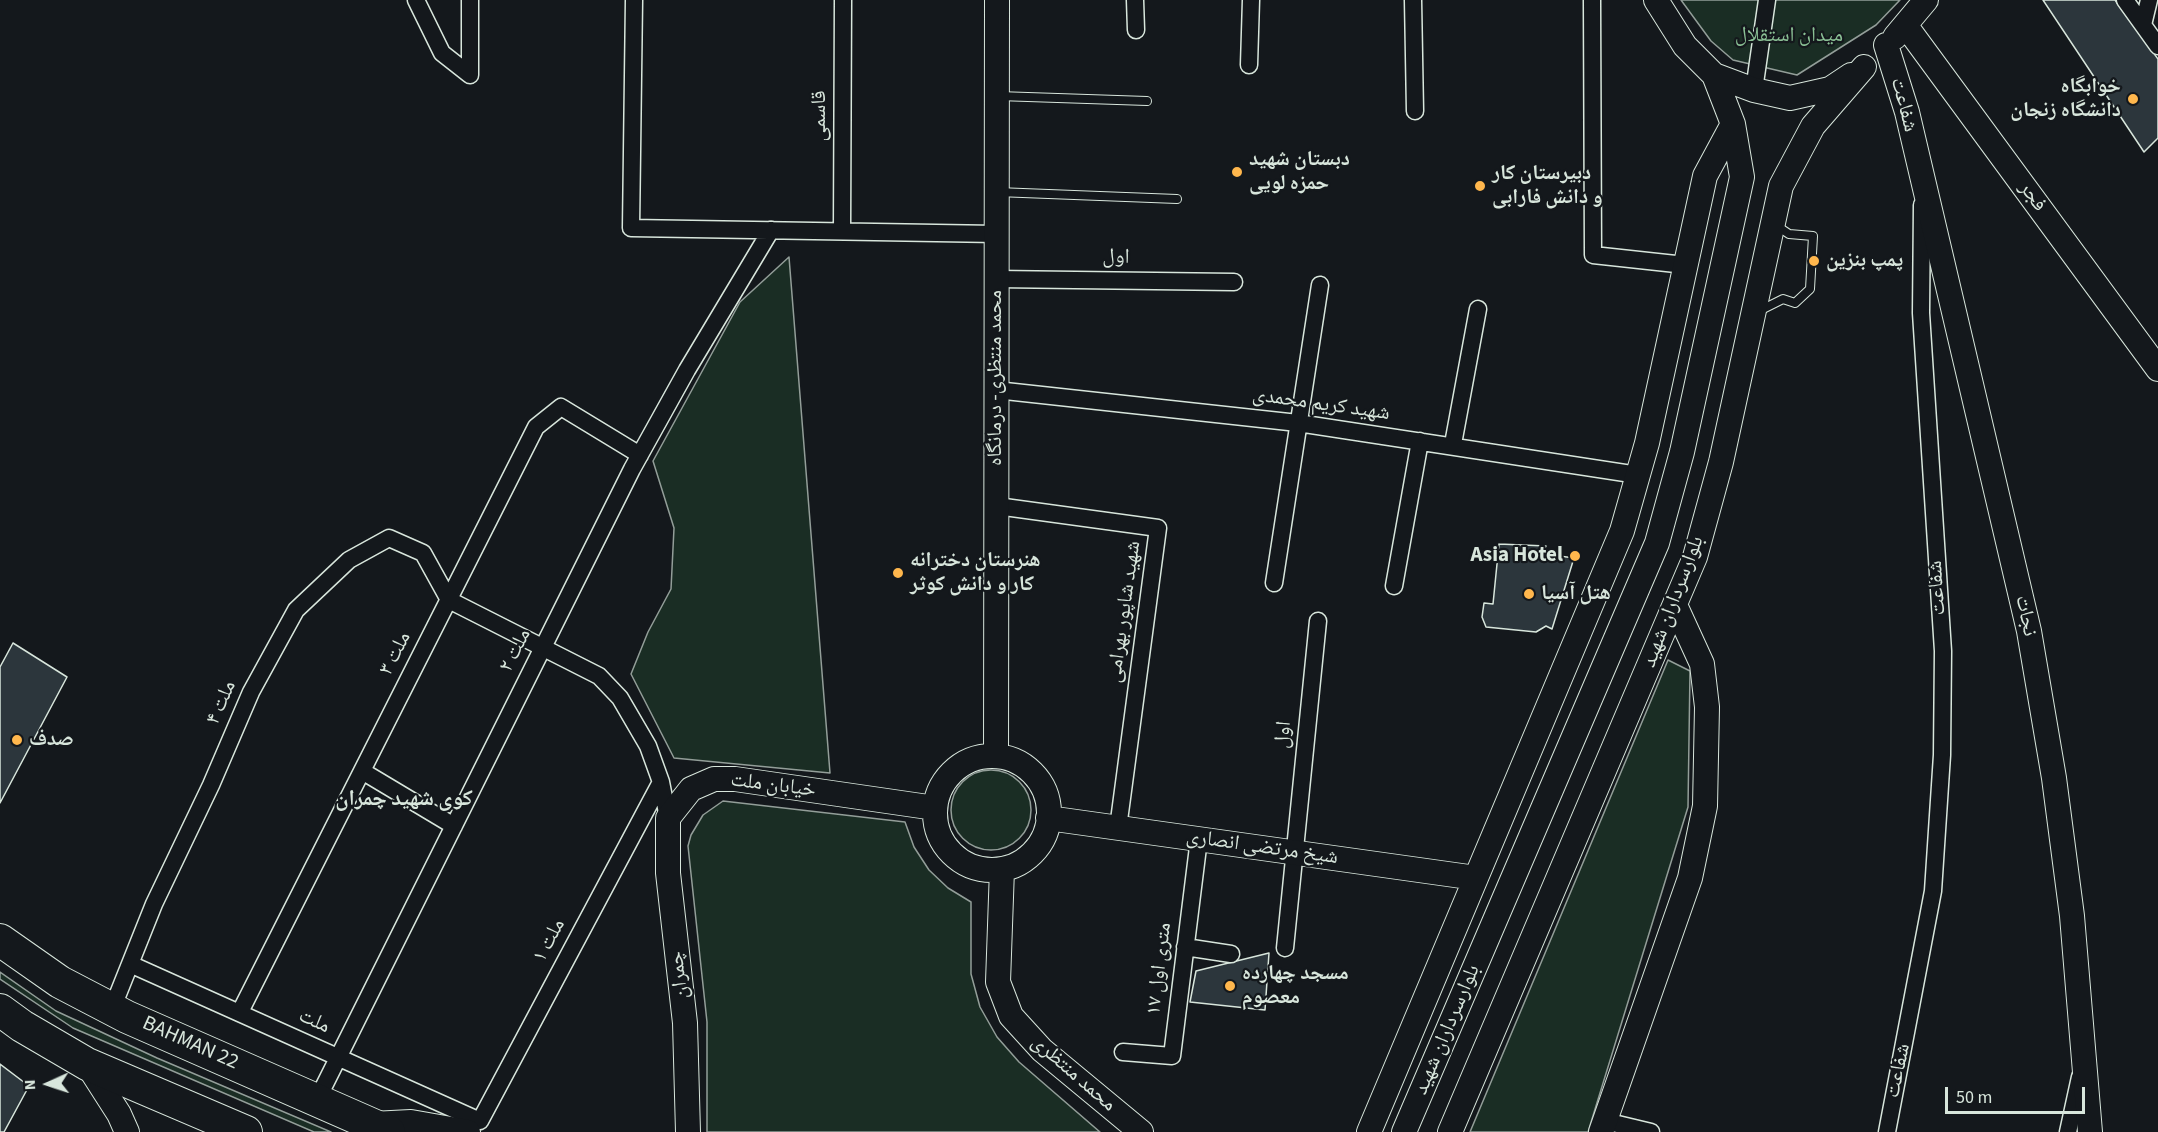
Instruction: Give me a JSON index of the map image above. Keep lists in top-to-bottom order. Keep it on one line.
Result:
{"streets":{"highway":["BAHMAN 22"],"street":["شفاعت","قاسمی","فجر","اول","محمد منتظری- درمانگاه","شهید کریم محمدی","بلوارسرداران شهید","شهید شاپور بهرامی","نجات","ملت ۲","ملت ۳","ملت ۴","خیابان ملت","شیخ مرتضی انصاری","ملت ۱","۱۷ متری اول","چمران","ملت","محمد منتظری"]},"crossings":[["شفاعت","نجات"],["اول","محمد منتظری- درمانگاه"],["اول","شیخ مرتضی انصاری"],["محمد منتظری- درمانگاه","شهید کریم محمدی"],["محمد منتظری- درمانگاه","شهید شاپور بهرامی"],["محمد منتظری- درمانگاه","خیابان ملت"],["محمد منتظری- درمانگاه","شیخ مرتضی انصاری"],["محمد منتظری- درمانگاه","محمد منتظری"],["شهید شاپور بهرامی","شیخ مرتضی انصاری"],["ملت ۲","ملت ۳"],["ملت ۲","ملت"],["ملت ۲","BAHMAN 22"],["ملت ۳","ملت ۴"],["ملت ۳","ملت"],["ملت ۴","ملت"],["ملت ۴","BAHMAN 22"],["خیابان ملت","شیخ مرتضی انصاری"],["خیابان ملت","چمران"],["خیابان ملت","محمد منتظری"],["شیخ مرتضی انصاری","۱۷ متری اول"],["شیخ مرتضی انصاری","محمد منتظری"],["ملت ۱","ملت"]],"districts":["کوی شهید چمران"],"parks":["میدان استقلال"],"places":["خوابگاه دانشگاه زنجان","دبستان شهید حمزه لویی","دبیرستان کار و دانش فارابی","پمپ بنزین","Asia Hotel","هنرستان دخترانه کار و دانش کوثر","هتل آسیا","صدف","مسجد چهارده معصوم"],"scale_bar":"50 m","north":"left"}
